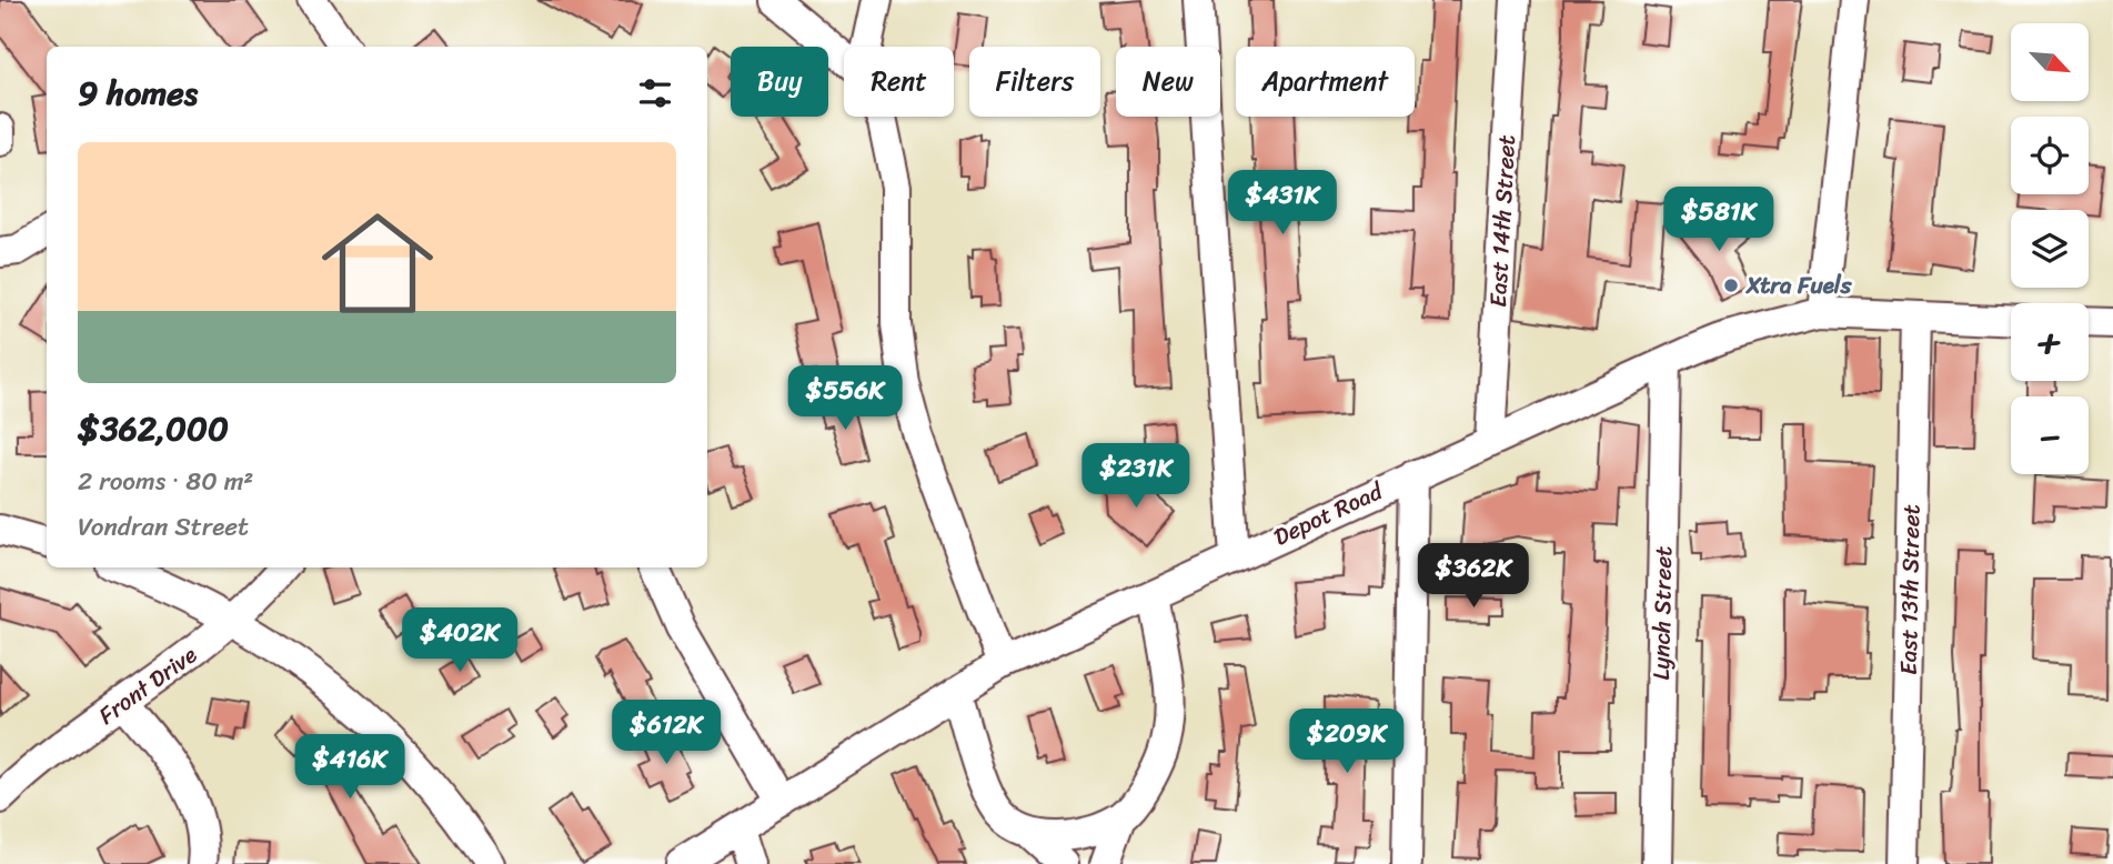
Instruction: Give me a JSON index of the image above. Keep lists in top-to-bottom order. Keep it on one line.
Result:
{"streets":{"street":["East 14th Street","Depot Road","East 13th Street","Lynch Street","Front Drive"]},"crossings":[["East 14th Street","Depot Road"],["Depot Road","East 13th Street"],["Depot Road","Lynch Street"]],"places":["Xtra Fuels"],"north":"bottom right","page":{"map_buttons":["+","−"],"chip":["Buy","Rent","Filters","New","Apartment"],"heading":"9 homes","list":[{"name":"$362,000","note":"2 rooms · 80 m² · Vondran Street"}],"price":["$431K","$581K","$556K","$231K","$362K","$402K","$612K","$209K","$416K"]}}
